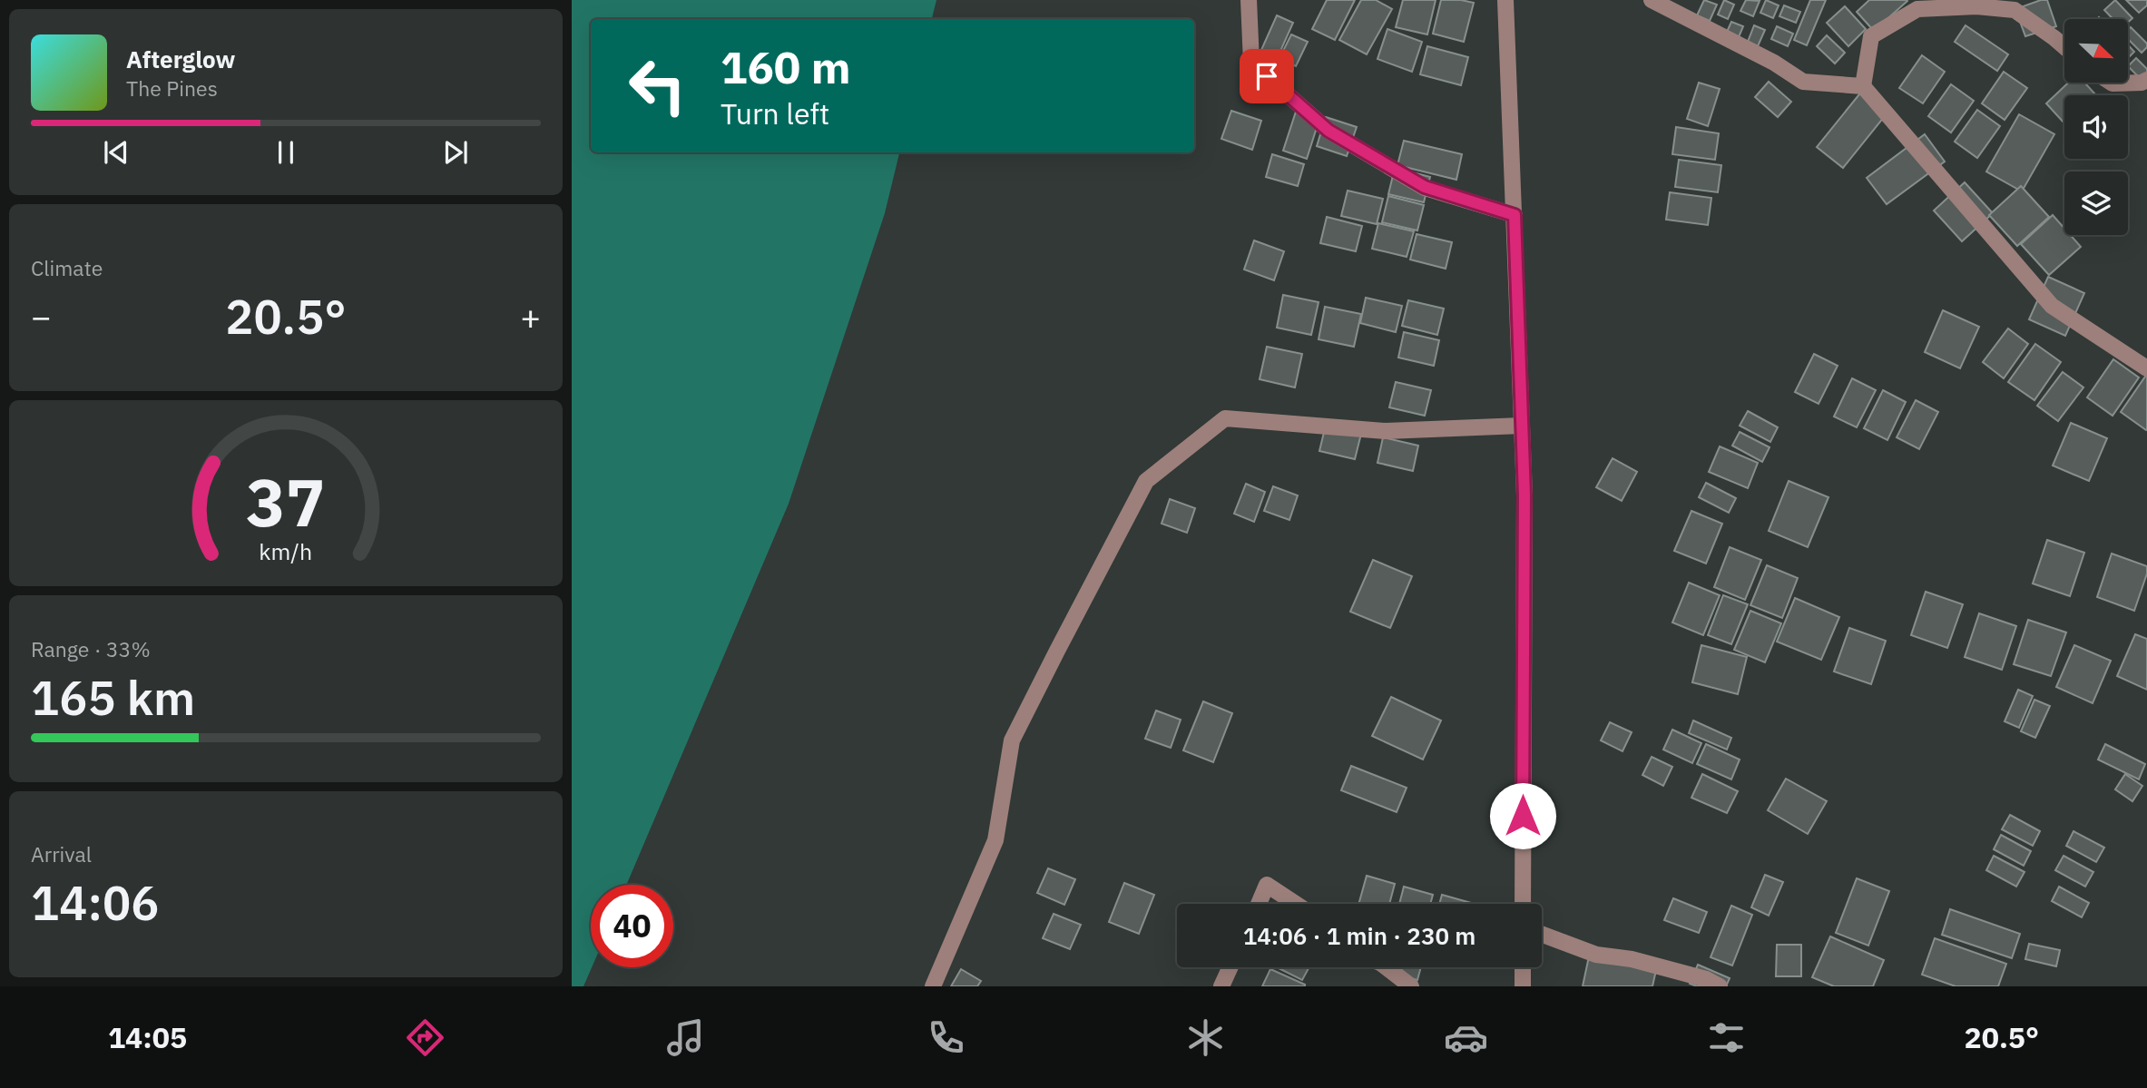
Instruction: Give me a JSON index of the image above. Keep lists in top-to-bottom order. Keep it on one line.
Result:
{"north":"bottom right","page":{"turn":["160 m","Turn left"],"song":["Afterglow","The Pines"],"tile":["Climate",["Range · 33%","165 km"],["Arrival","14:06"]],"heat":["−","20.5°","+"],"limit":"40","trip":"14:06 · 1 min · 230 m","tabs":["14:05","20.5°"],"gauge":["37","km/h"]}}
